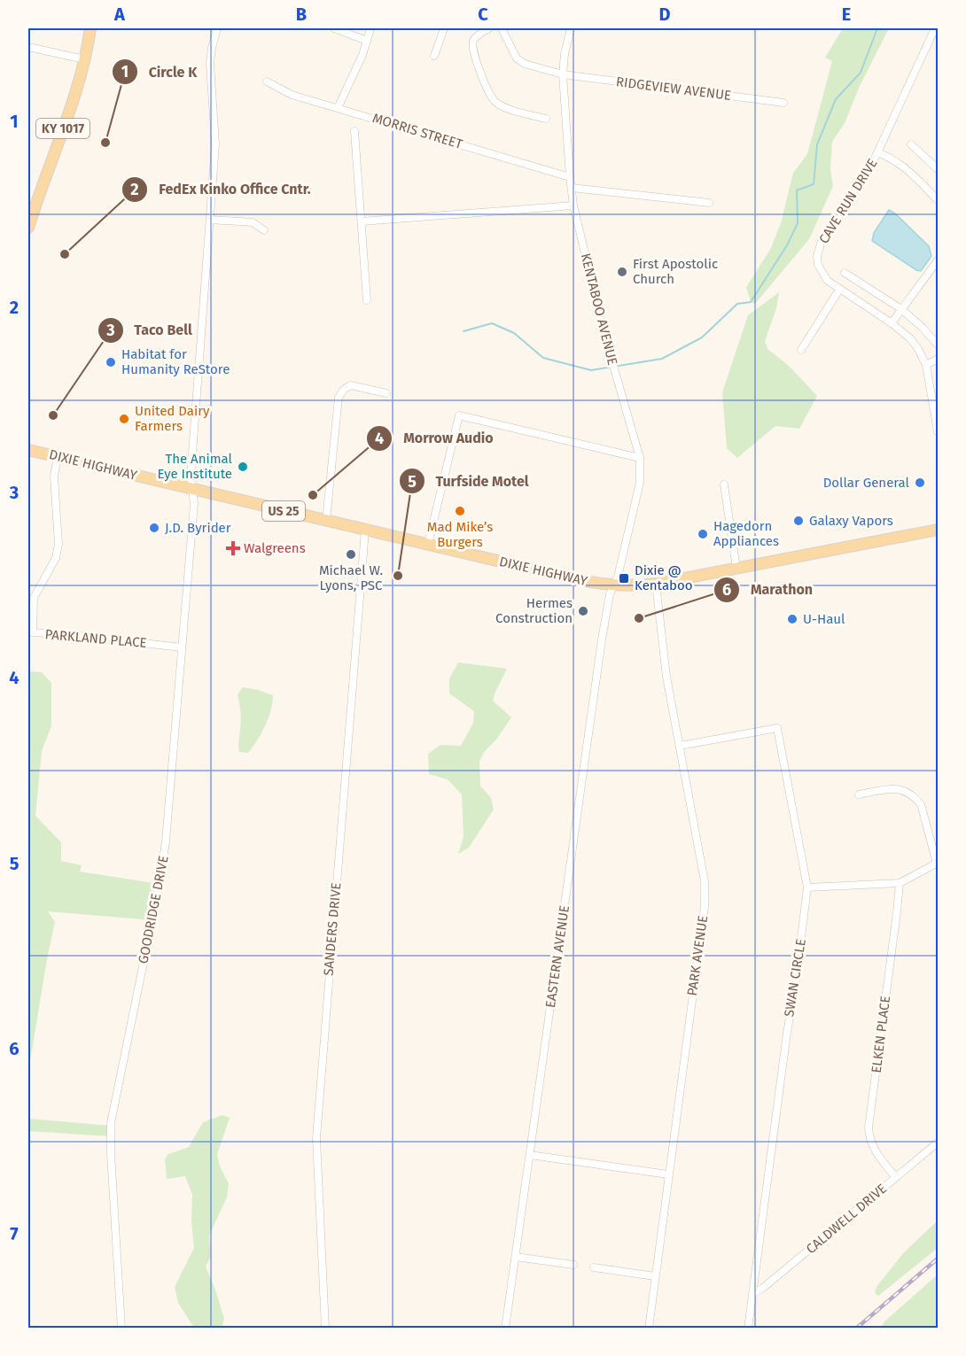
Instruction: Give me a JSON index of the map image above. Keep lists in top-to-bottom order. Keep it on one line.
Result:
{"streets":{"main road":["KY 1017","DIXIE HIGHWAY","US 25"],"street":["RIDGEVIEW AVENUE","MORRIS STREET","CAVE RUN DRIVE","KENTABOO AVENUE","PARKLAND PLACE","GOODRIDGE DRIVE","SANDERS DRIVE","PARK AVENUE","EASTERN AVENUE","SWAN CIRCLE","ELKEN PLACE","CALDWELL DRIVE"]},"crossings":[["RIDGEVIEW AVENUE","KENTABOO AVENUE"],["MORRIS STREET","KENTABOO AVENUE"],["KENTABOO AVENUE","DIXIE HIGHWAY"],["KENTABOO AVENUE","EASTERN AVENUE"],["DIXIE HIGHWAY","PARKLAND PLACE"],["DIXIE HIGHWAY","GOODRIDGE DRIVE"],["DIXIE HIGHWAY","SANDERS DRIVE"],["DIXIE HIGHWAY","PARK AVENUE"],["DIXIE HIGHWAY","EASTERN AVENUE"],["PARKLAND PLACE","GOODRIDGE DRIVE"],["PARK AVENUE","SWAN CIRCLE"],["SWAN CIRCLE","CALDWELL DRIVE"],["ELKEN PLACE","CALDWELL DRIVE"]],"places":{"other":["Circle K","FedEx Kinko Office Cntr.","First Apostolic Church","Habitat for Humanity ReStore","Taco Bell","United Dairy Farmers","The Animal Eye Institute","Dollar General","Morrow Audio","Mad Mike’s Burgers","Galaxy Vapors","J.D. Byrider","Hagedorn Appliances","Michael W. Lyons, PSC","Turfside Motel","Hermes Construction","Marathon","U-Haul"],"health":["Walgreens"],"transit":["Dixie @ Kentaboo"]},"grid":{"columns":["A","B","C","D","E"],"rows":["1","2","3","4","5","6","7"]}}
